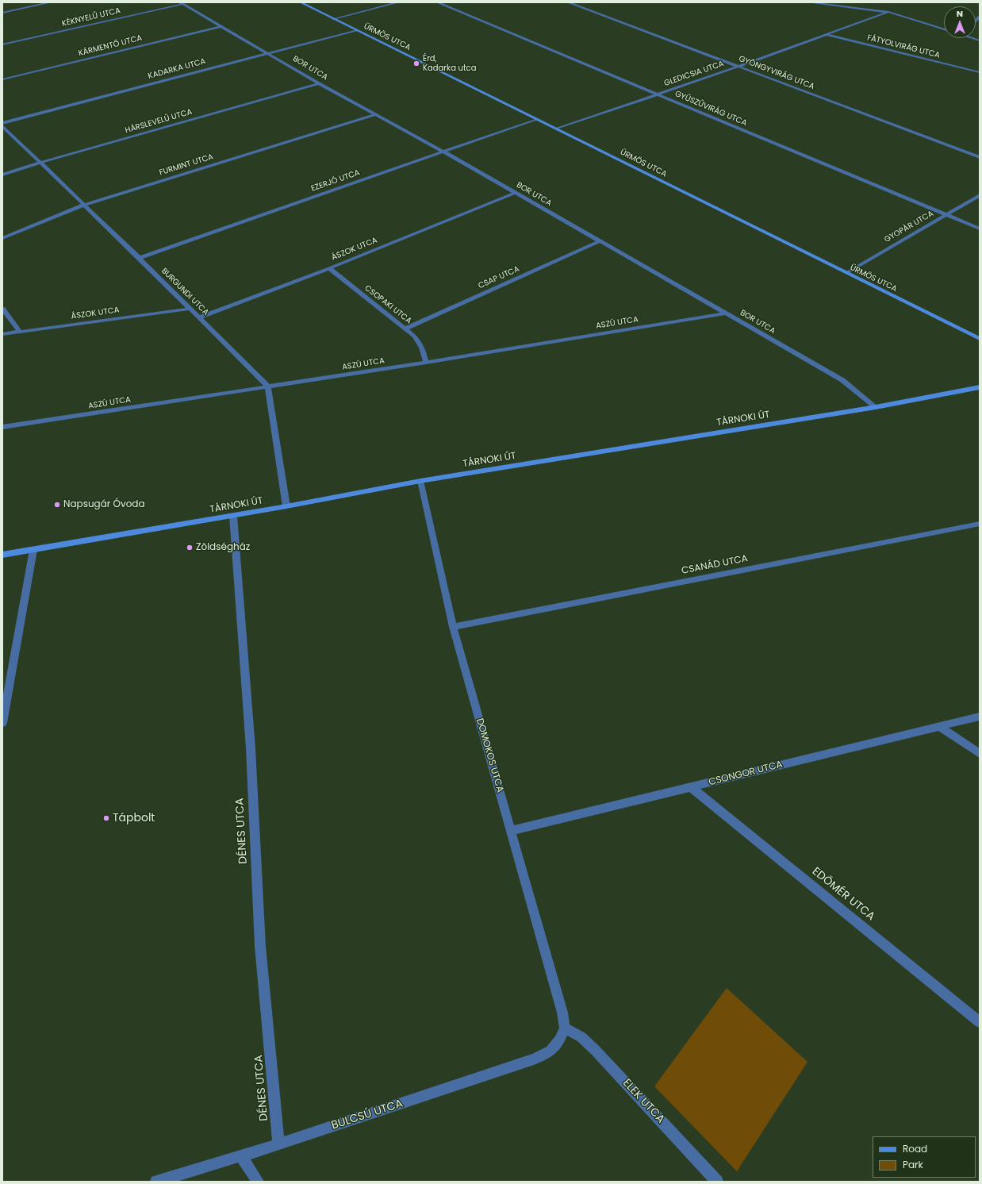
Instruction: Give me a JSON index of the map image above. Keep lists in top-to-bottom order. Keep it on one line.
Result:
{"streets":{"street":["KÉKNYELŰ UTCA","ÜRMÖS UTCA","KÁRMENTŐ UTCA","FÁTYOLVIRÁG UTCA","BOR UTCA","KADARKA UTCA","GYÖNGYVIRÁG UTCA","GLEDICSIA UTCA","GYŰSZŰVIRÁG UTCA","HÁRSLEVELŰ UTCA","FURMINT UTCA","EZERJÓ UTCA","GYOPÁR UTCA","ÁSZOK UTCA","CSAP UTCA","BURGUNDI UTCA","CSOPAKI UTCA","ASZÚ UTCA","TÁRNOKI ÚT","CSANÁD UTCA","DOMOKOS UTCA","CSONGOR UTCA","DÉNES UTCA","EDÖMÉR UTCA","ELEK UTCA","BULCSÚ UTCA"]},"crossings":[["KÉKNYELŰ UTCA","BOR UTCA"],["ÜRMÖS UTCA","KADARKA UTCA"],["ÜRMÖS UTCA","GLEDICSIA UTCA"],["ÜRMÖS UTCA","EZERJÓ UTCA"],["ÜRMÖS UTCA","GYOPÁR UTCA"],["KÁRMENTŐ UTCA","BOR UTCA"],["FÁTYOLVIRÁG UTCA","GLEDICSIA UTCA"],["BOR UTCA","KADARKA UTCA"],["BOR UTCA","HÁRSLEVELŰ UTCA"],["BOR UTCA","FURMINT UTCA"],["BOR UTCA","EZERJÓ UTCA"],["BOR UTCA","ÁSZOK UTCA"],["BOR UTCA","CSAP UTCA"],["BOR UTCA","ASZÚ UTCA"],["BOR UTCA","TÁRNOKI ÚT"],["GYÖNGYVIRÁG UTCA","GLEDICSIA UTCA"],["GLEDICSIA UTCA","GYŰSZŰVIRÁG UTCA"],["GYŰSZŰVIRÁG UTCA","GYOPÁR UTCA"],["HÁRSLEVELŰ UTCA","BURGUNDI UTCA"],["FURMINT UTCA","BURGUNDI UTCA"],["EZERJÓ UTCA","BURGUNDI UTCA"],["ÁSZOK UTCA","BURGUNDI UTCA"],["ÁSZOK UTCA","CSOPAKI UTCA"],["CSAP UTCA","CSOPAKI UTCA"],["BURGUNDI UTCA","ASZÚ UTCA"],["CSOPAKI UTCA","ASZÚ UTCA"],["TÁRNOKI ÚT","DOMOKOS UTCA"],["TÁRNOKI ÚT","DÉNES UTCA"],["CSANÁD UTCA","DOMOKOS UTCA"],["DOMOKOS UTCA","CSONGOR UTCA"],["DOMOKOS UTCA","ELEK UTCA"],["DOMOKOS UTCA","BULCSÚ UTCA"],["CSONGOR UTCA","EDÖMÉR UTCA"],["DÉNES UTCA","BULCSÚ UTCA"],["ELEK UTCA","BULCSÚ UTCA"]],"places":["Érd, Kadarka utca","Napsugár Óvoda","Zöldségház","Tápbolt"],"legend":["Road","Park"],"north":"top"}
